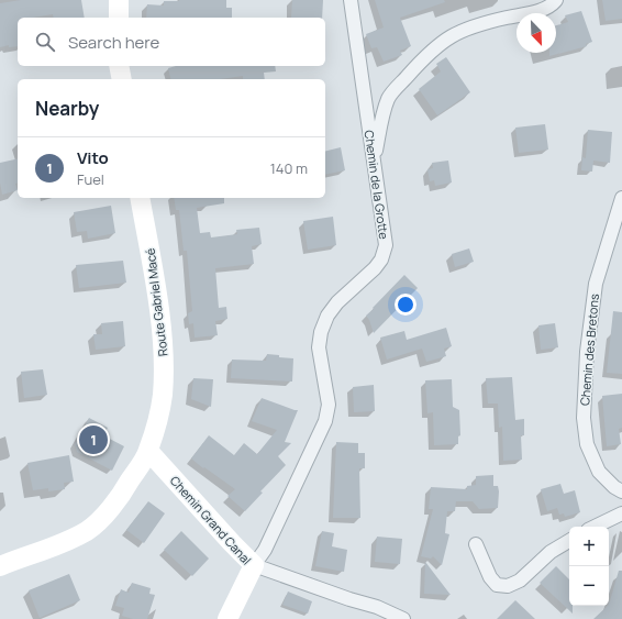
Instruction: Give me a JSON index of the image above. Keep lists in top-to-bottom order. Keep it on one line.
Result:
{"streets":{"main road":["Route Gabriel Macé","Chemin Grand Canal"],"street":["Chemin de la Grotte","Chemin des Bretons"]},"crossings":[["Chemin de la Grotte","Chemin Grand Canal"],["Route Gabriel Macé","Chemin Grand Canal"]],"north":"bottom right","page":{"search":"Search here","heading":"Nearby","list":[{"mark":"1","name":"Vito","note":"Fuel","value":"140 m"}],"pins":"1","map_buttons":["+","−"]}}
